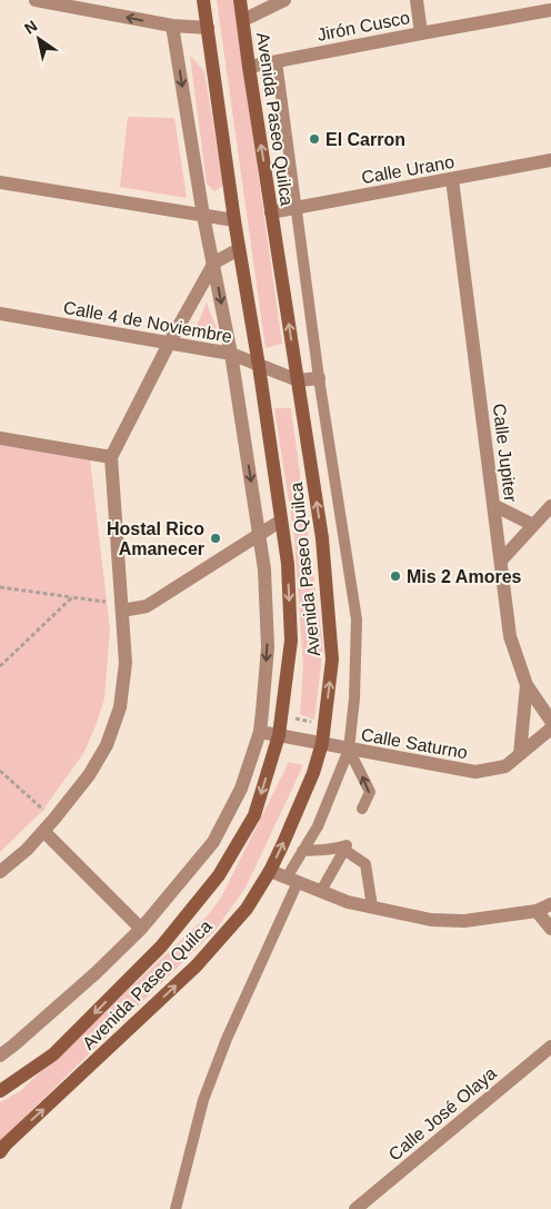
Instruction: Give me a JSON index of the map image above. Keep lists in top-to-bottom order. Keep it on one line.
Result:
{"streets":{"main road":["Avenida Paseo Quilca"],"street":["Jirón Cusco","Calle Urano","Calle 4 de Noviembre","Calle Jupiter","Calle Saturno","Calle José Olaya"]},"crossings":[["Jirón Cusco","Avenida Paseo Quilca"],["Avenida Paseo Quilca","Calle Urano"],["Avenida Paseo Quilca","Calle 4 de Noviembre"],["Avenida Paseo Quilca","Calle Saturno"],["Calle Urano","Calle Jupiter"]],"places":["El Carron","Hostal Rico Amanecer","Mis 2 Amores"],"north":"top left"}
